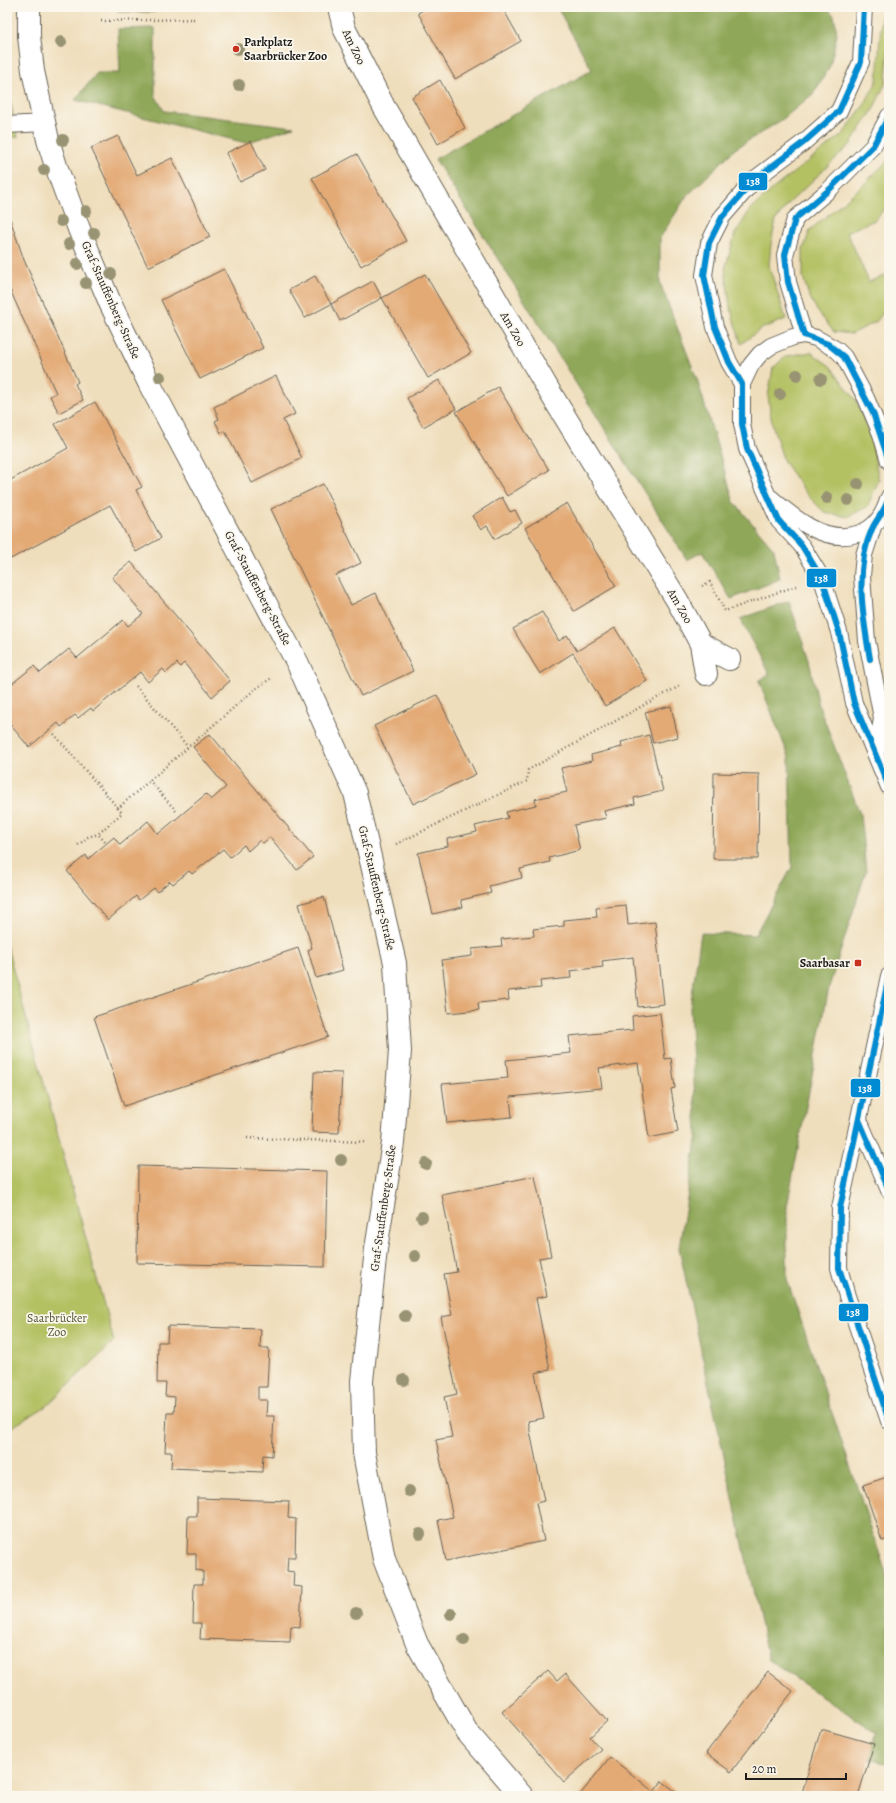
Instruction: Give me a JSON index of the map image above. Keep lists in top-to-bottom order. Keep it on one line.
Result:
{"streets":{"street":["Am Zoo","Graf-Stauffenberg-Straße"]},"parks":["Saarbrücker Zoo"],"places":{"other":["Parkplatz Saarbrücker Zoo"],"transit":["Saarbasar"]},"lines":["transit line 138"],"scale_bar":"20 m"}
